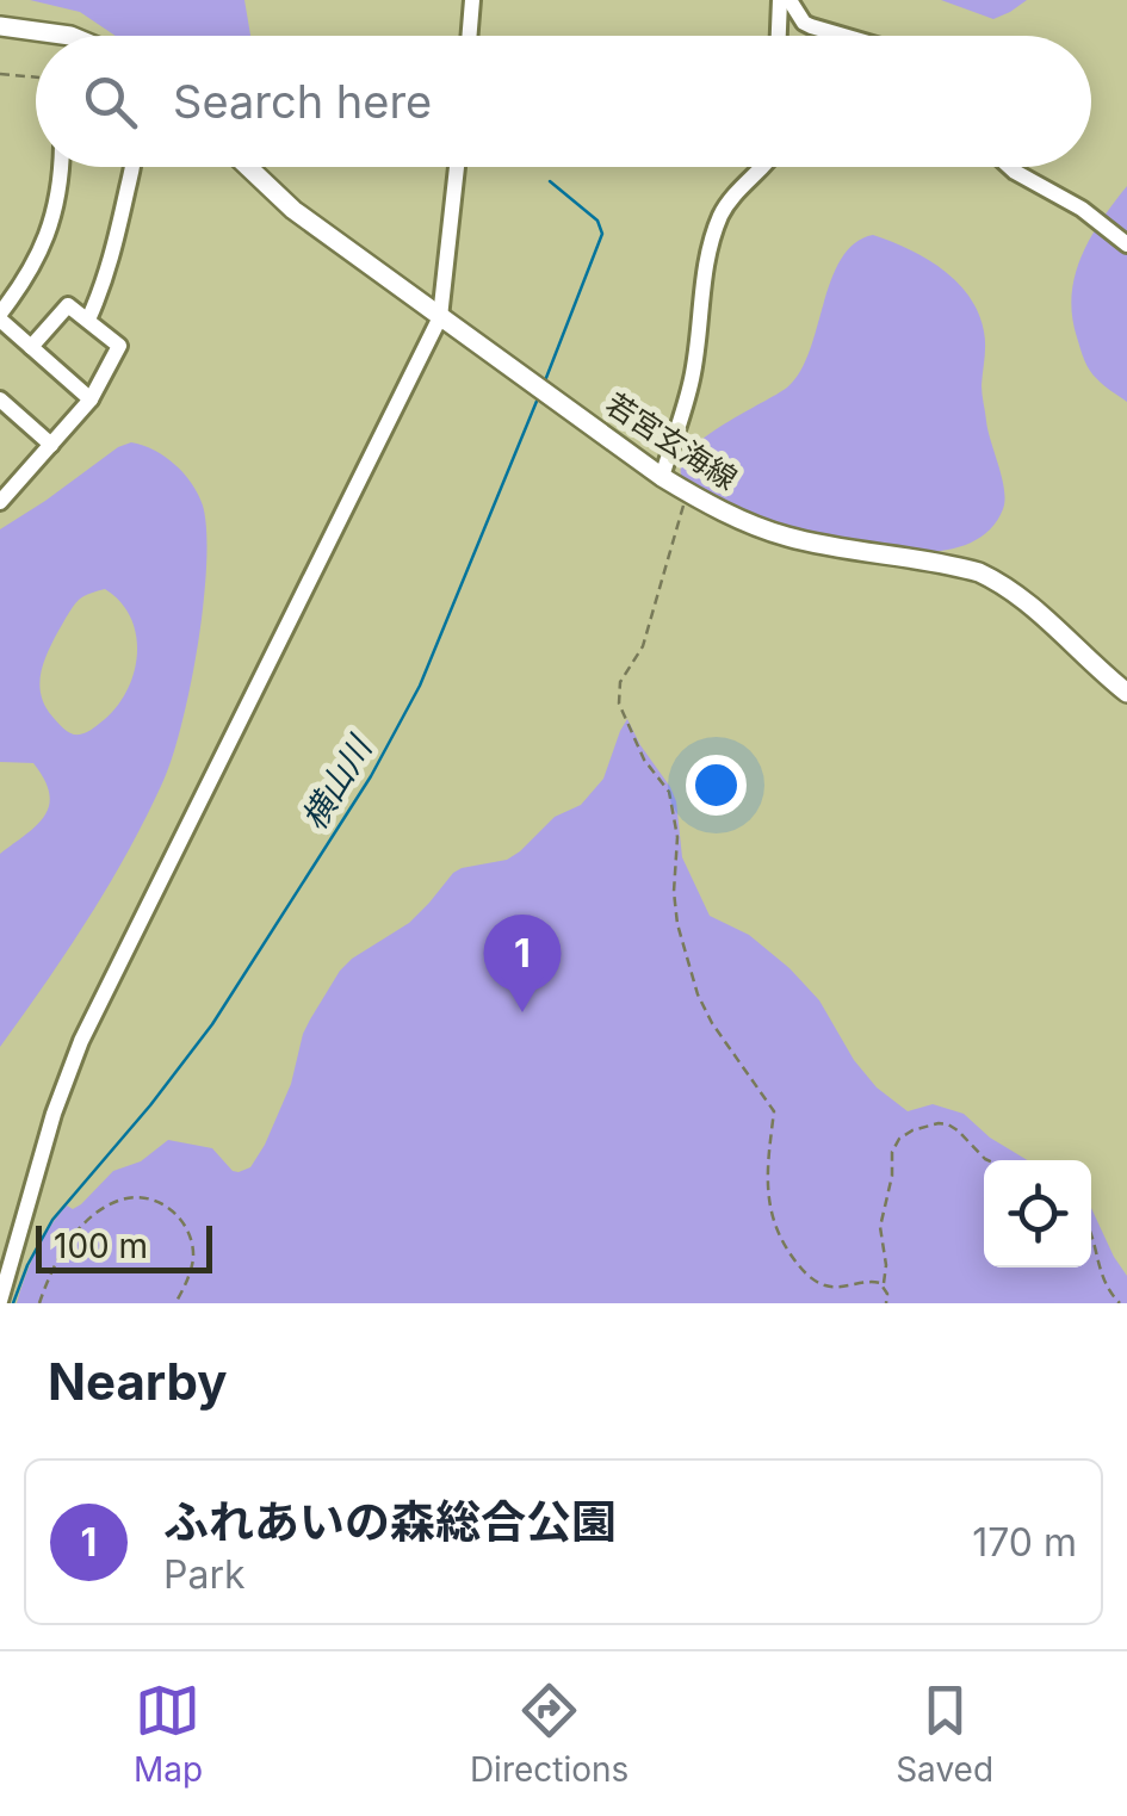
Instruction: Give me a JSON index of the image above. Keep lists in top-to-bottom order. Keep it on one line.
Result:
{"streets":{"main road":["若宮玄海線"]},"water":["横山川"],"scale_bar":"100 m","page":{"search":"Search here","pins":"1","scale":"100 m","heading":"Nearby","list":[{"mark":"1","name":"ふれあいの森総合公園","note":"Park","value":"170 m"}],"nav":["Map","Directions","Saved"]}}
